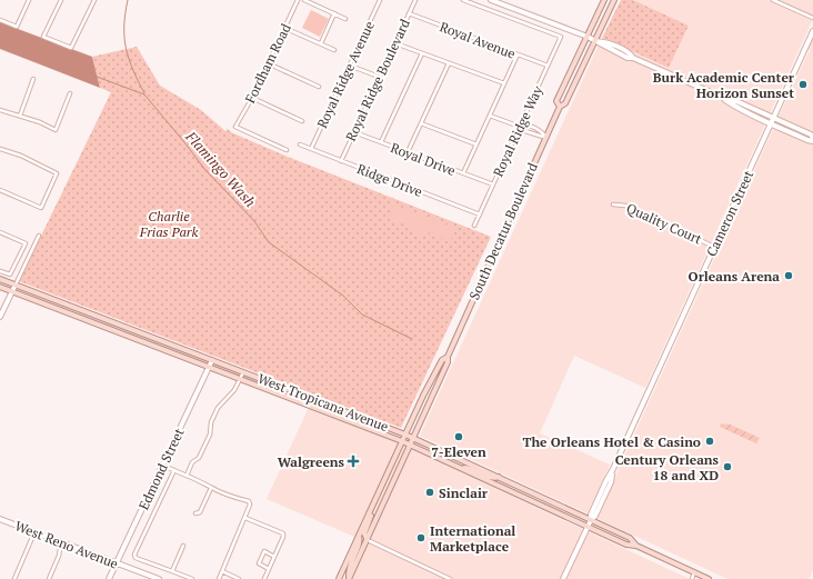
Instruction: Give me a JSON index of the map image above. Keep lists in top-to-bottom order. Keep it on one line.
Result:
{"streets":{"main road":["South Decatur Boulevard","West Tropicana Avenue"],"street":["Royal Avenue","Fordham Road","Royal Ridge Avenue","Royal Ridge Boulevard","Royal Ridge Way","Royal Drive","Ridge Drive","Cameron Street","Quality Court","Edmond Street","West Reno Avenue"]},"crossings":[["Royal Avenue","Royal Ridge Boulevard"],["Royal Avenue","Royal Ridge Way"],["Royal Ridge Avenue","Ridge Drive"],["Royal Ridge Boulevard","Royal Drive"],["Royal Ridge Boulevard","Ridge Drive"],["Royal Ridge Way","Royal Drive"],["Royal Ridge Way","Ridge Drive"],["Cameron Street","Quality Court"],["Cameron Street","West Tropicana Avenue"],["South Decatur Boulevard","West Tropicana Avenue"],["West Tropicana Avenue","Edmond Street"],["Edmond Street","West Reno Avenue"]],"water":["Flamingo Wash"],"parks":["Charlie Frias Park"],"places":{"other":["Burk Academic Center Horizon Sunset","Orleans Arena","7-Eleven","The Orleans Hotel & Casino","Century Orleans 18 and XD","Sinclair","International Marketplace"],"health":["Walgreens"]}}
